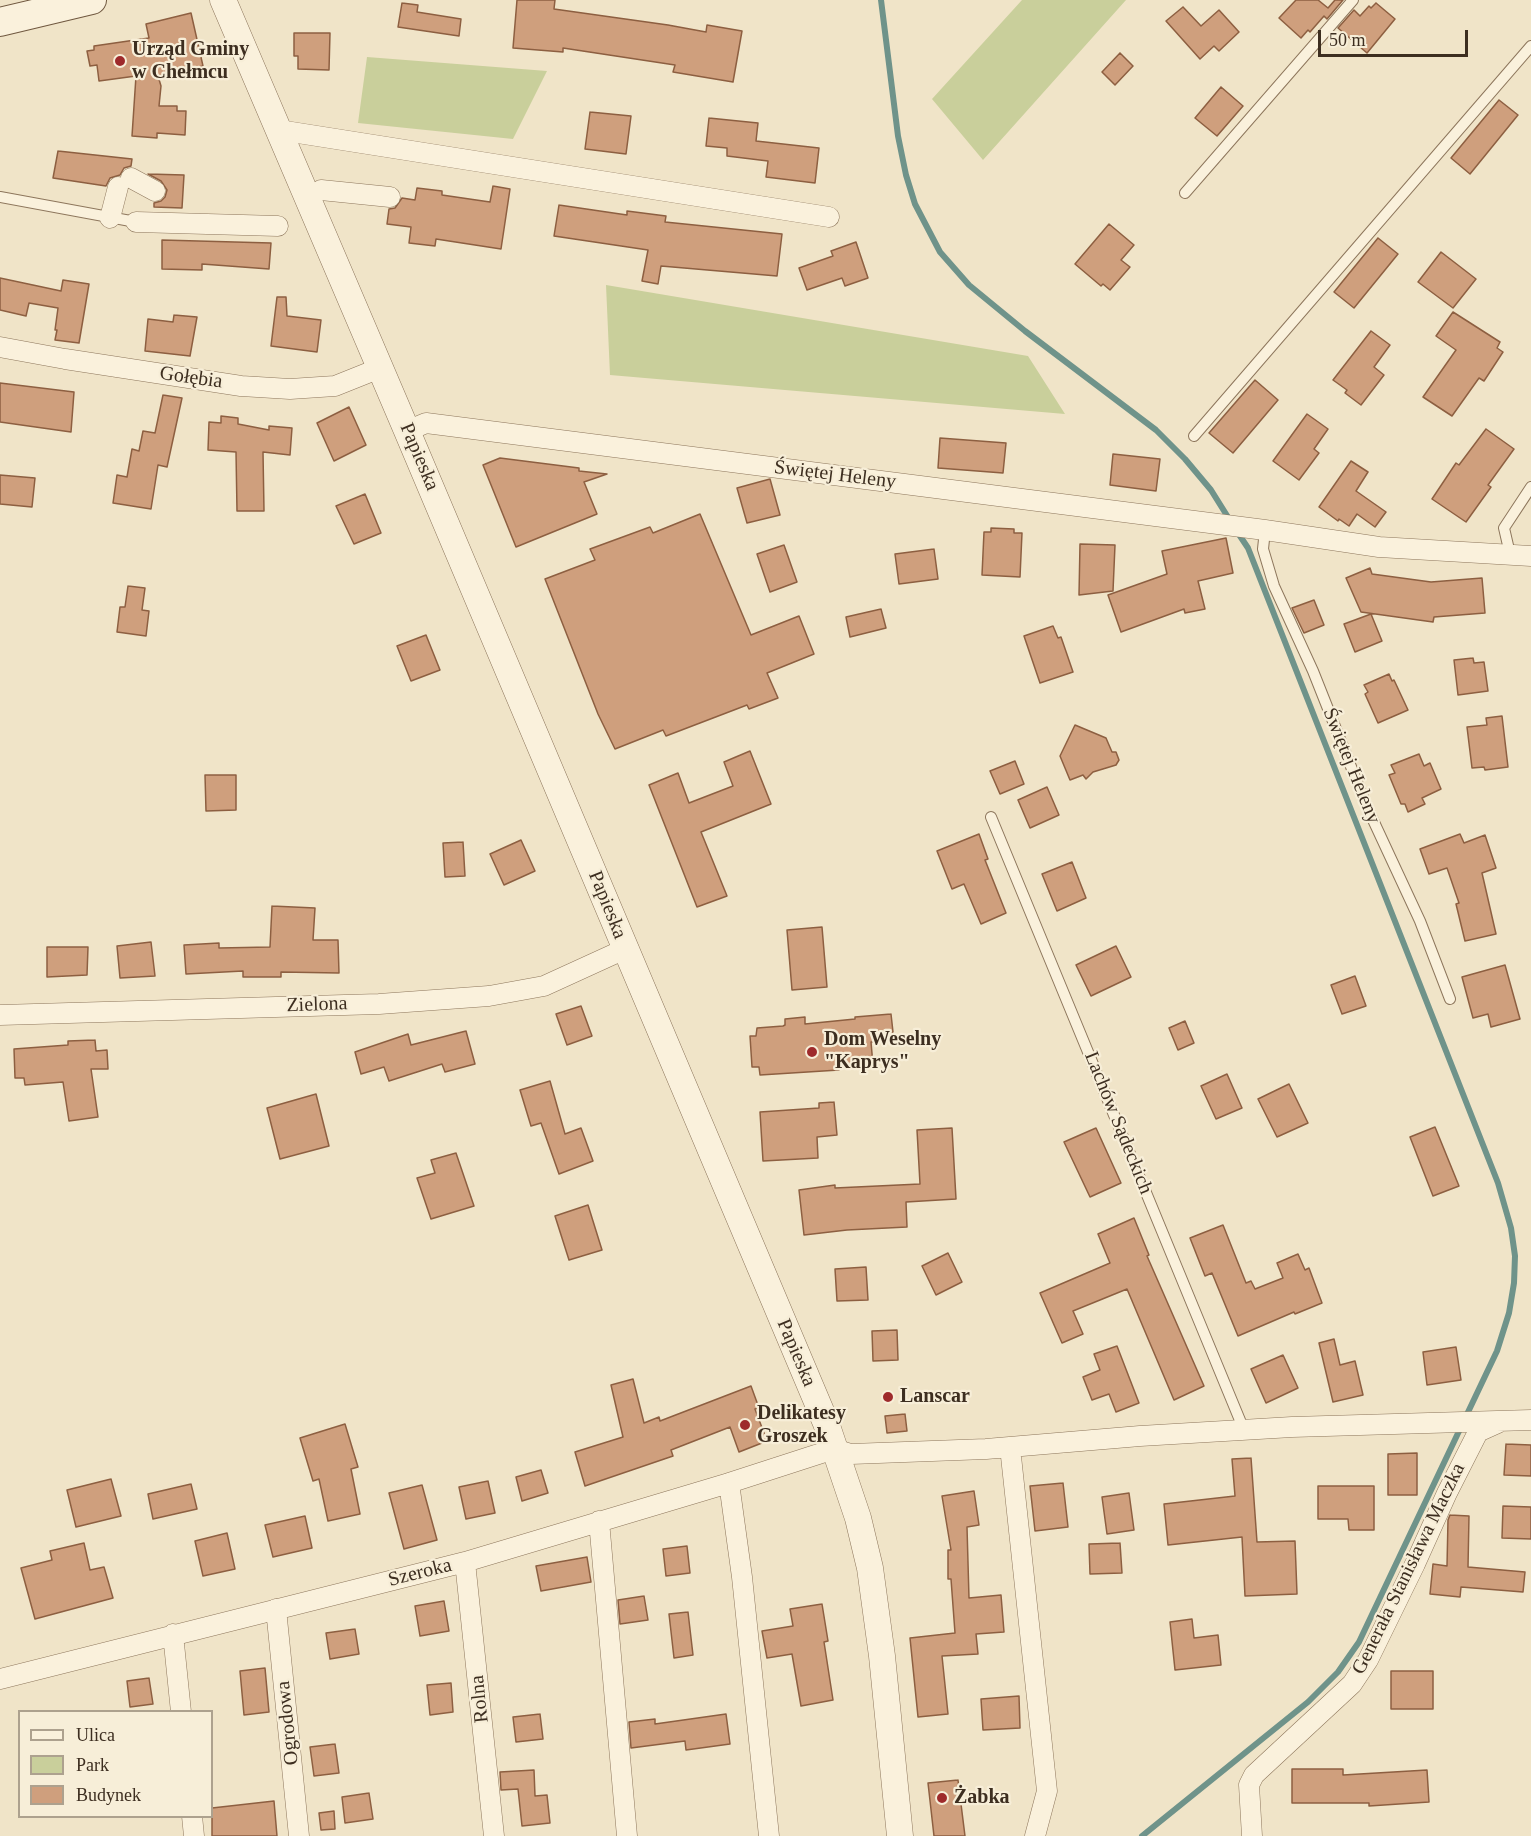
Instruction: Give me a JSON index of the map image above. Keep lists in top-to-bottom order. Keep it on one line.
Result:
{"streets":{"street":["Gołębia","Papieska","Świętej Heleny","Zielona","Generała Stanisława Maczka","Szeroka","Rolna","Ogrodowa"],"lane":["Lachów Sądeckich"]},"crossings":[["Gołębia","Papieska"],["Papieska","Świętej Heleny"],["Papieska","Zielona"],["Papieska","Szeroka"],["Szeroka","Rolna"],["Szeroka","Ogrodowa"]],"places":["Urząd Gminy w Chełmcu","Dom Weselny \"Kaprys\"","Lanscar","Delikatesy Groszek","Żabka"],"legend":["Ulica","Park","Budynek"],"scale_bar":"50 m"}
